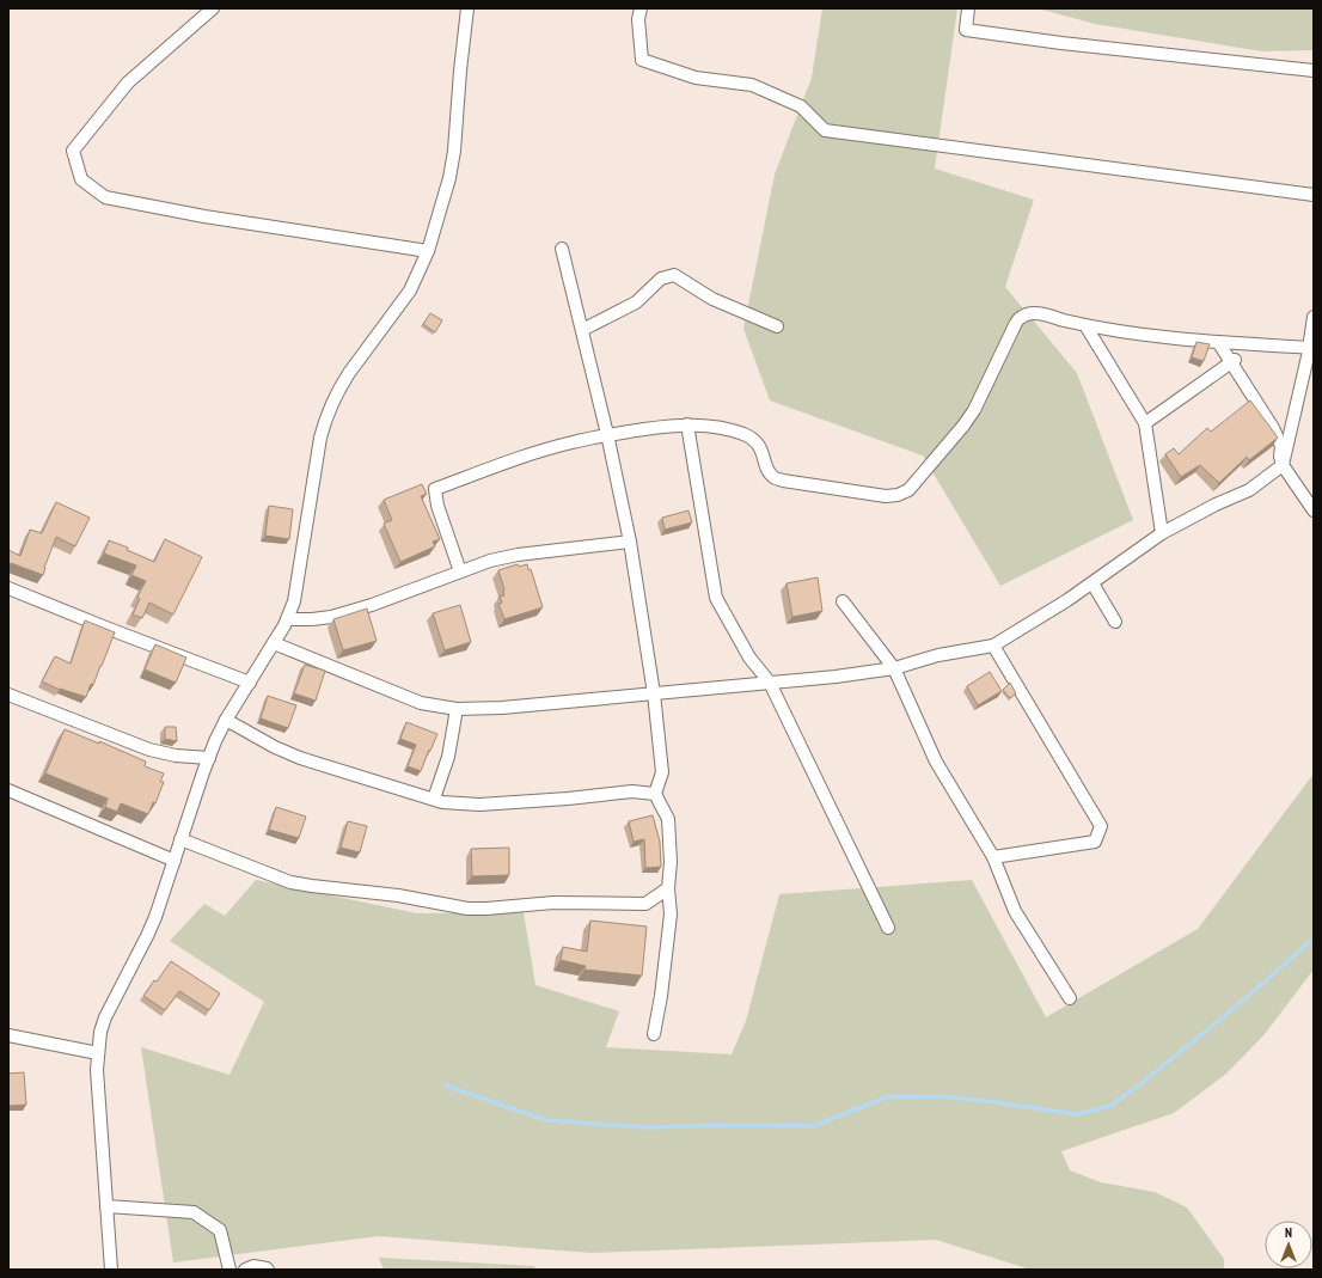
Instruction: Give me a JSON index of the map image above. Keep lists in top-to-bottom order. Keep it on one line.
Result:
{"north":"top"}
